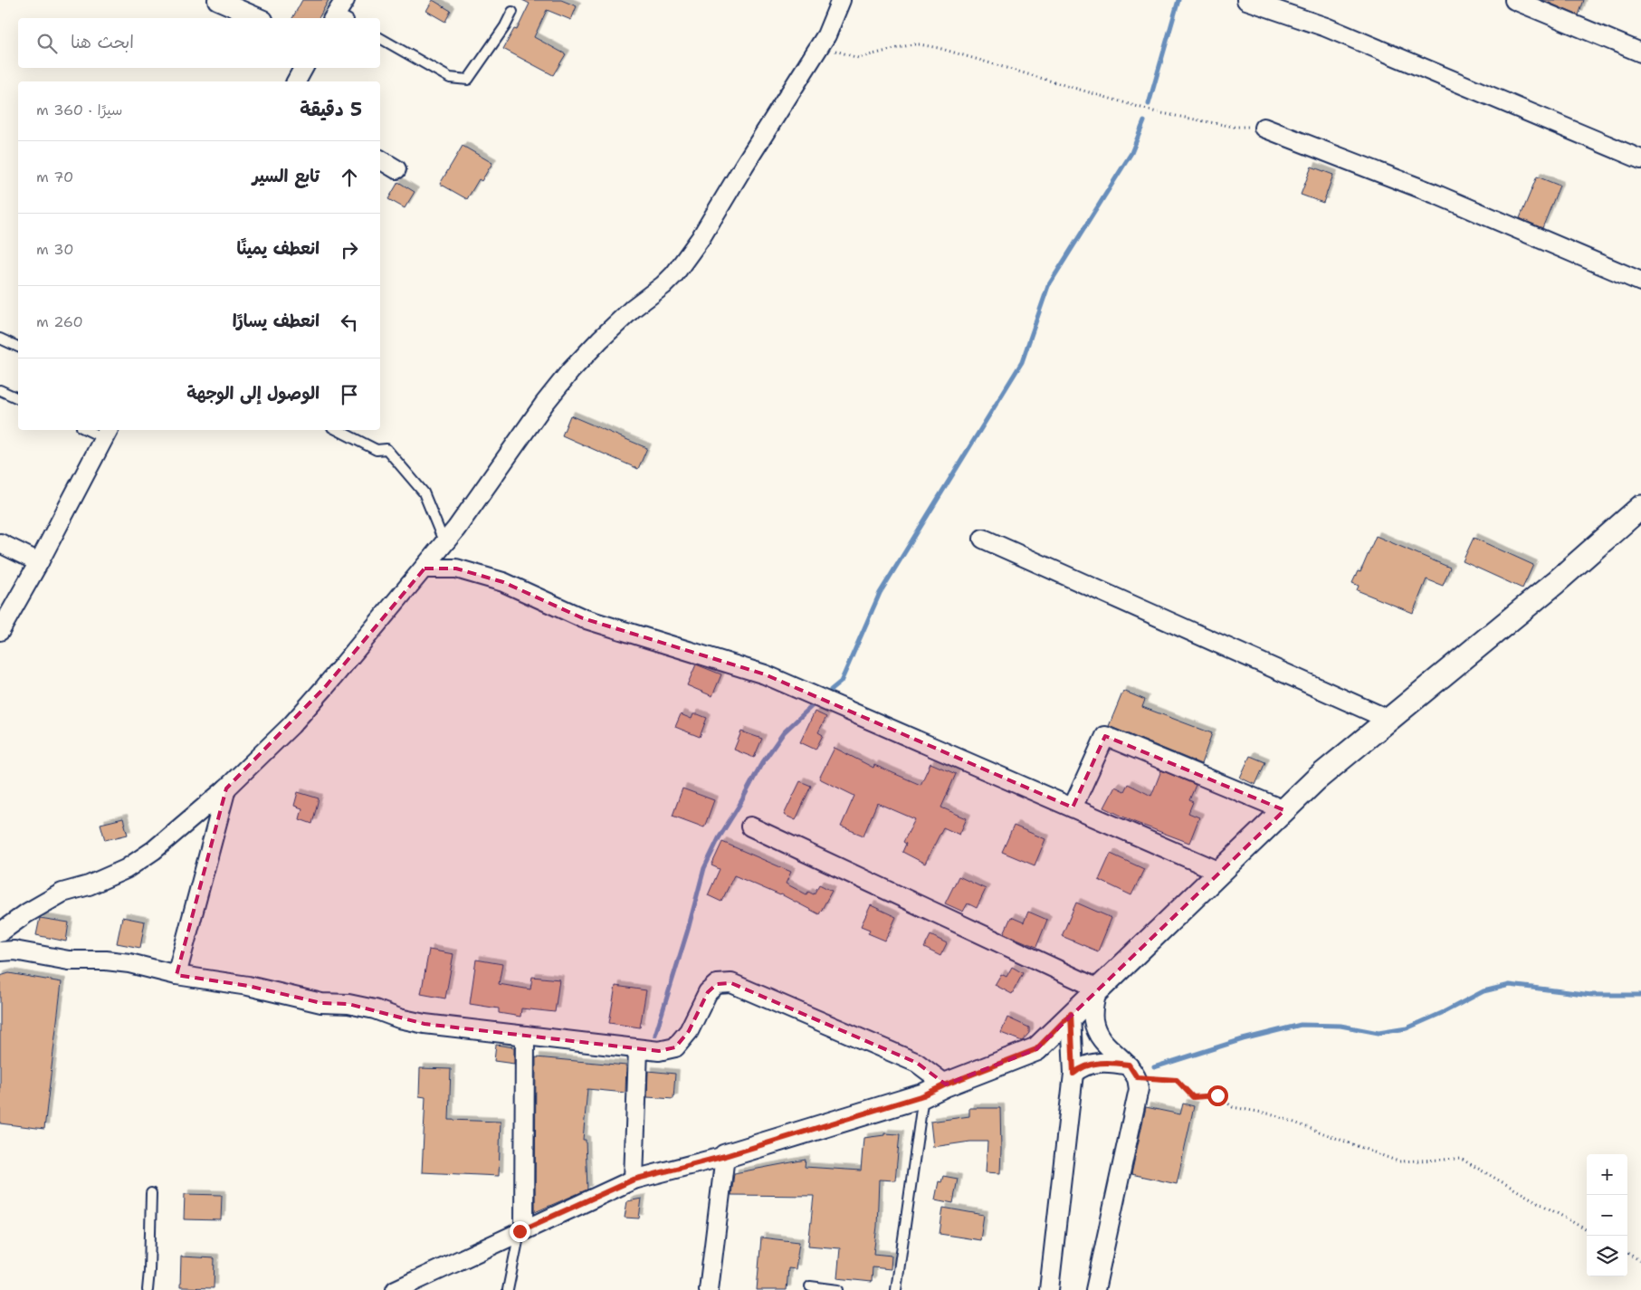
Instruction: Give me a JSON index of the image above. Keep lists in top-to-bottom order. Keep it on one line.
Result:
{"page":{"search":"ابحث هنا","heading":["5 دقيقة","سيرًا · 360 m"],"list":[["تابع السير","70 m"],["انعطف يمينًا","30 m"],["انعطف يسارًا","260 m"],"الوصول إلى الوجهة"],"map_buttons":["+","−"]}}
